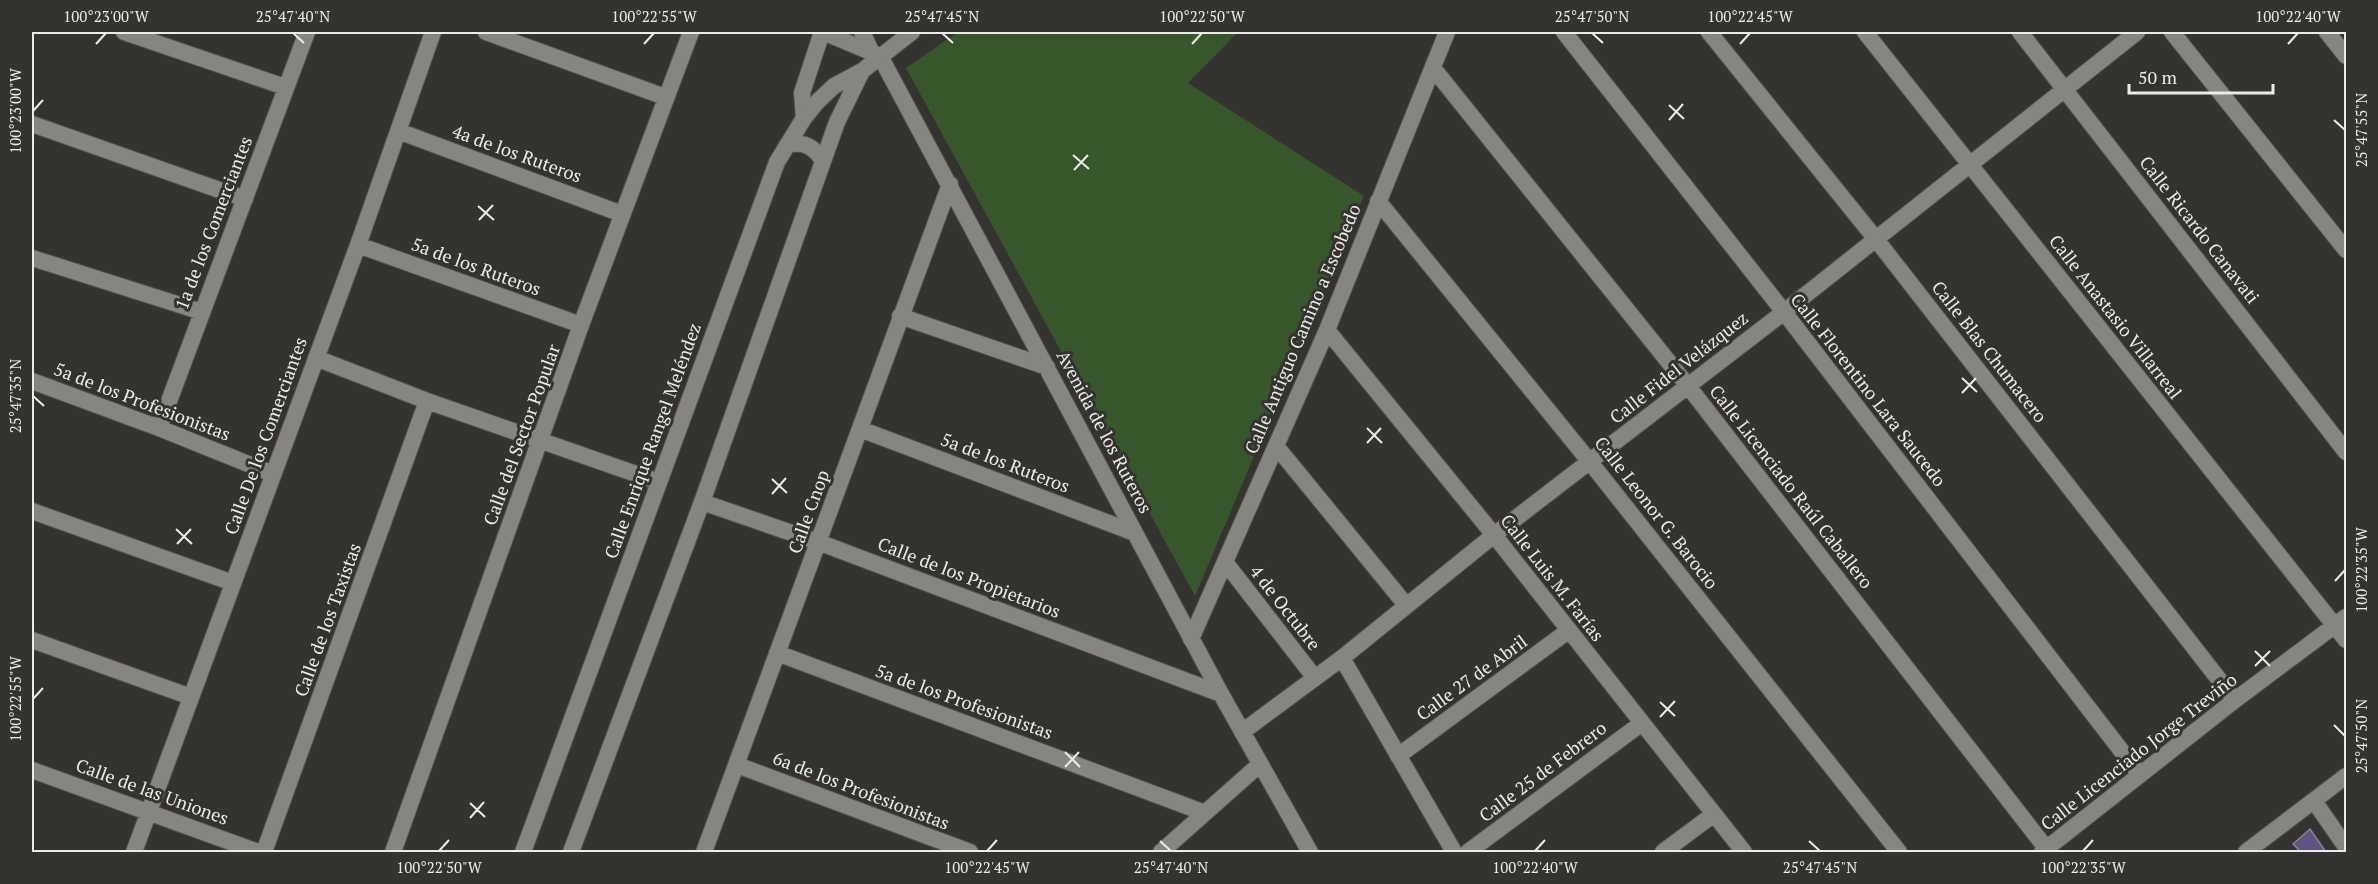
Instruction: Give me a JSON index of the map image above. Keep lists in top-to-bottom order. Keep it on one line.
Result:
{"streets":{"street":["4a de los Ruteros","1a de los Comerciantes","Calle Ricardo Canavati","5a de los Ruteros","Calle Anastasio Villarreal","Calle Antiguo Camino a Escobedo","Calle Blas Chumacero","Calle Fidel Velázquez","Calle Florentino Lara Saucedo","5a de los Profesionistas","Avenida de los Ruteros","Calle del Sector Popular","Calle De los Comerciantes","Calle Enrique Rangel Meléndez","Calle Licenciado Raúl Caballero","Calle Cnop","Calle Leonor G. Barocio","Calle de los Propietarios","Calle Luis M. Farías","4 de Octubre","Calle de los Taxistas","Calle 27 de Abril","Calle Licenciado Jorge Treviño","Calle 25 de Febrero","6a de los Profesionistas","Calle de las Uniones"]},"crossings":[["4a de los Ruteros","Calle del Sector Popular"],["4a de los Ruteros","Calle De los Comerciantes"],["1a de los Comerciantes","5a de los Profesionistas"],["Calle Ricardo Canavati","Calle Fidel Velázquez"],["5a de los Ruteros","Avenida de los Ruteros"],["5a de los Ruteros","Calle del Sector Popular"],["5a de los Ruteros","Calle De los Comerciantes"],["5a de los Ruteros","Calle Cnop"],["Calle Anastasio Villarreal","Calle Fidel Velázquez"],["Calle Anastasio Villarreal","Calle Licenciado Jorge Treviño"],["Calle Antiguo Camino a Escobedo","Avenida de los Ruteros"],["Calle Antiguo Camino a Escobedo","Calle Licenciado Raúl Caballero"],["Calle Antiguo Camino a Escobedo","Calle Leonor G. Barocio"],["Calle Antiguo Camino a Escobedo","Calle Luis M. Farías"],["Calle Antiguo Camino a Escobedo","4 de Octubre"],["Calle Blas Chumacero","Calle Fidel Velázquez"],["Calle Blas Chumacero","Calle Licenciado Jorge Treviño"],["Calle Fidel Velázquez","Calle Florentino Lara Saucedo"],["Calle Fidel Velázquez","Avenida de los Ruteros"],["Calle Fidel Velázquez","Calle Licenciado Raúl Caballero"],["Calle Fidel Velázquez","Calle Leonor G. Barocio"],["Calle Fidel Velázquez","Calle Luis M. Farías"],["Calle Fidel Velázquez","4 de Octubre"],["Calle Florentino Lara Saucedo","Calle Licenciado Jorge Treviño"],["5a de los Profesionistas","Calle De los Comerciantes"],["5a de los Profesionistas","Calle Cnop"],["Avenida de los Ruteros","Calle Enrique Rangel Meléndez"],["Avenida de los Ruteros","Calle Cnop"],["Avenida de los Ruteros","Calle de los Propietarios"],["Calle De los Comerciantes","Calle de las Uniones"],["Calle Enrique Rangel Meléndez","Calle de los Propietarios"],["Calle Licenciado Raúl Caballero","Calle Licenciado Jorge Treviño"],["Calle Cnop","Calle de los Propietarios"],["Calle Cnop","6a de los Profesionistas"],["Calle Luis M. Farías","Calle 27 de Abril"],["Calle Luis M. Farías","Calle 25 de Febrero"]],"scale_bar":"50 m","coordinates":["100°23'00\"W","25°47'40\"N","100°22'55\"W","25°47'45\"N","100°22'50\"W","25°47'50\"N","100°22'45\"W","100°22'40\"W","25°47'55\"N","25°47'35\"N","100°22'35\"W"]}
